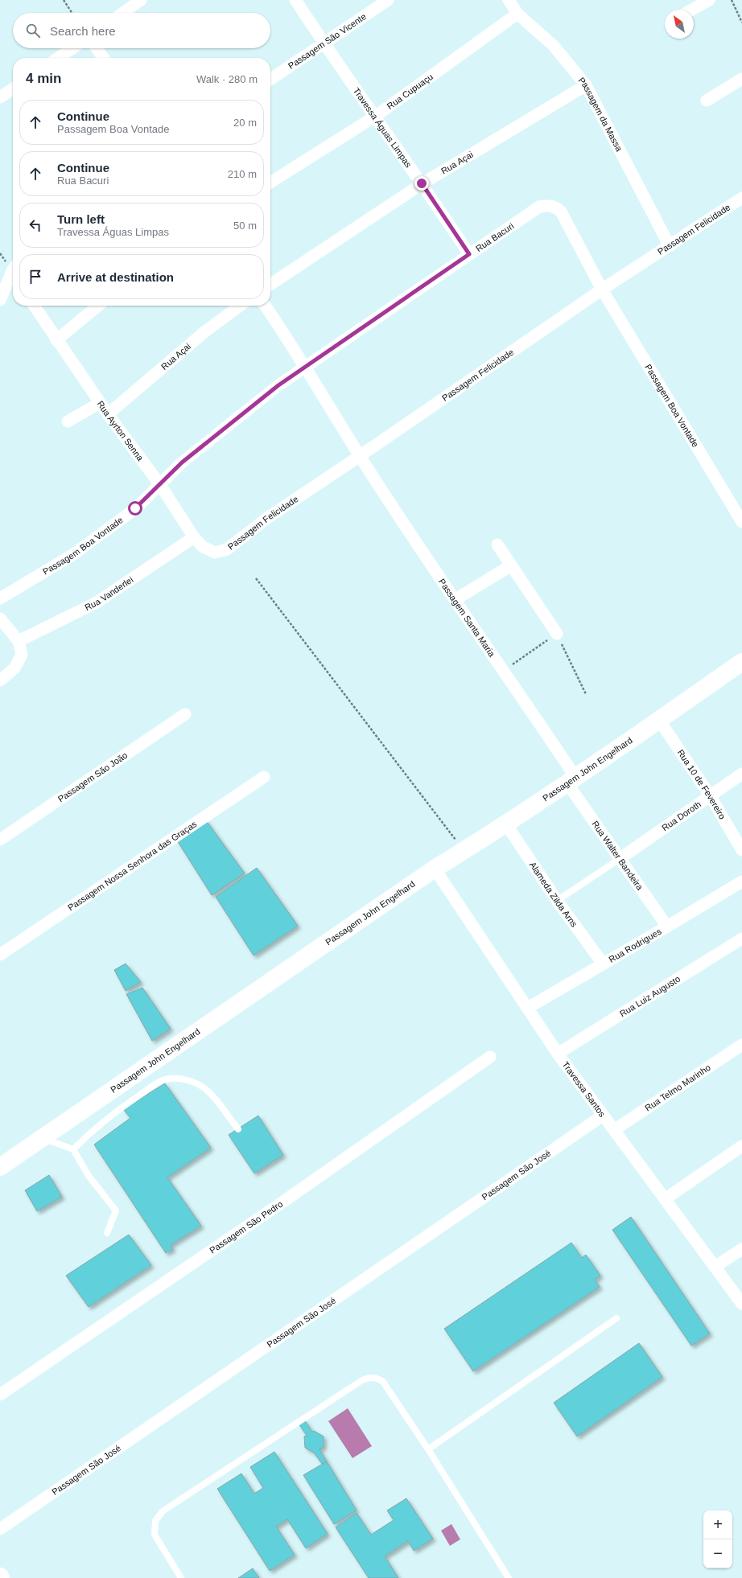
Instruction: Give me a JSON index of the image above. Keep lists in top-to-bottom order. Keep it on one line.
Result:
{"streets":{"main road":["Passagem John Engelhard"],"street":["Passagem São Vicente","Rua Cupuaçu","Passagem da Massa","Travessa Águas Limpas","Rua Açai","Passagem Felicidade","Rua Bacuri","Passagem Boa Vontade","Rua Ayrton Senna","Rua Vanderlei","Passagem Santa Maria","Passagem São João","Rua 10 de Fevereiro","Rua Doroth","Rua Walter Bandeira","Passagem Nossa Senhora das Graças","Alameda Zilda Arns","Rua Rodrigues","Rua Luiz Augusto","Rua Telmo Marinho","Travessa Santos","Passagem São José","Passagem São Pedro"]},"crossings":[["Passagem São Vicente","Travessa Águas Limpas"],["Rua Cupuaçu","Passagem da Massa"],["Rua Cupuaçu","Travessa Águas Limpas"],["Passagem da Massa","Rua Açai"],["Passagem da Massa","Passagem Felicidade"],["Travessa Águas Limpas","Rua Açai"],["Travessa Águas Limpas","Rua Bacuri"],["Rua Açai","Rua Ayrton Senna"],["Passagem Felicidade","Rua Bacuri"],["Passagem Felicidade","Passagem Boa Vontade"],["Passagem Felicidade","Rua Ayrton Senna"],["Passagem Felicidade","Passagem Santa Maria"],["Rua Bacuri","Passagem Boa Vontade"],["Rua Bacuri","Rua Ayrton Senna"],["Rua Bacuri","Passagem Santa Maria"],["Passagem Boa Vontade","Rua Ayrton Senna"],["Rua Ayrton Senna","Rua Vanderlei"],["Passagem Santa Maria","Passagem John Engelhard"],["Passagem Santa Maria","Rua Walter Bandeira"],["Passagem John Engelhard","Rua 10 de Fevereiro"],["Passagem John Engelhard","Rua Walter Bandeira"],["Passagem John Engelhard","Alameda Zilda Arns"],["Passagem John Engelhard","Travessa Santos"],["Rua 10 de Fevereiro","Rua Doroth"],["Rua Doroth","Rua Walter Bandeira"],["Rua Walter Bandeira","Rua Rodrigues"],["Alameda Zilda Arns","Rua Rodrigues"],["Rua Rodrigues","Travessa Santos"],["Rua Luiz Augusto","Travessa Santos"],["Rua Telmo Marinho","Travessa Santos"],["Travessa Santos","Passagem São José"]],"north":"top left","page":{"search":"Search here","heading":["4 min","Walk · 280 m"],"list":[["Continue","Passagem Boa Vontade","20 m"],["Continue","Rua Bacuri","210 m"],["Turn left","Travessa Águas Limpas","50 m"],"Arrive at destination"],"map_buttons":["+","−"]}}
